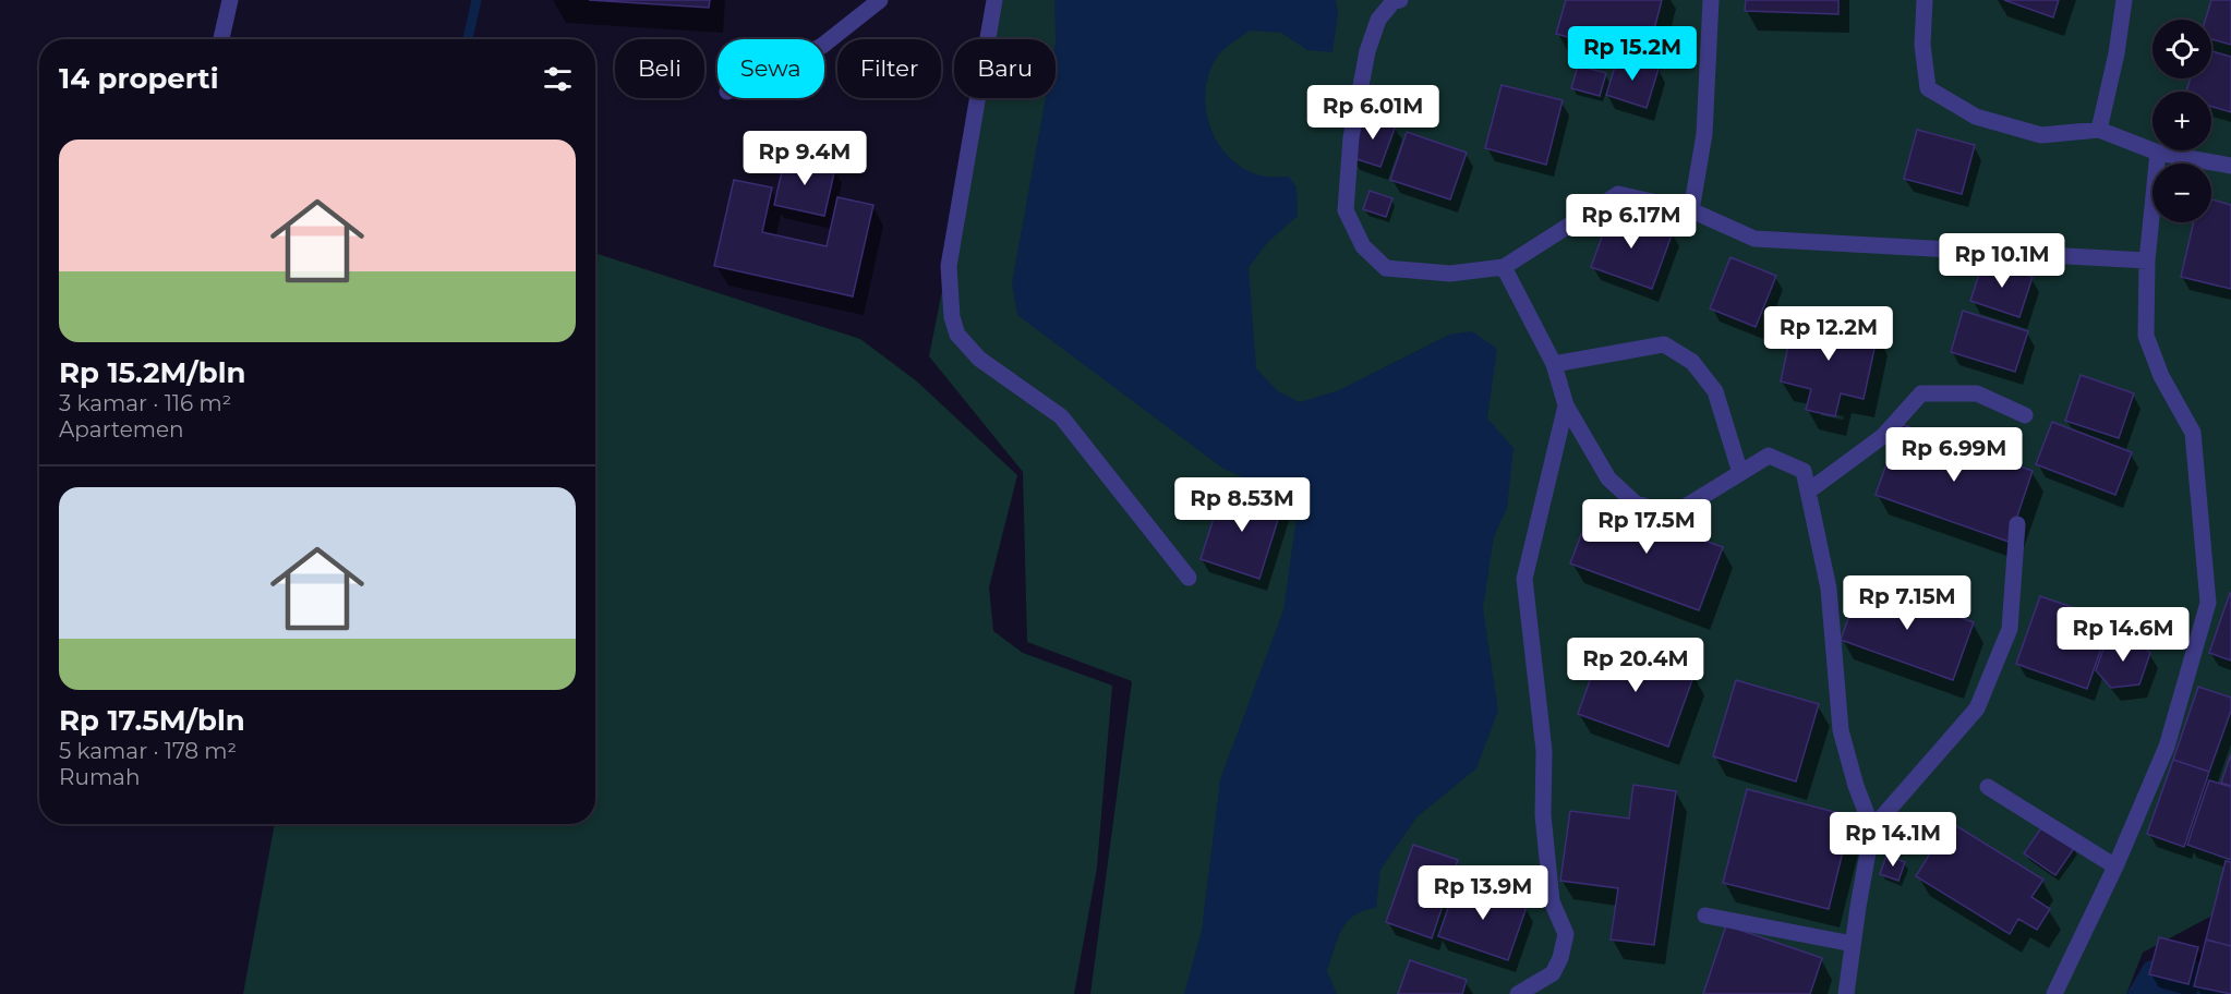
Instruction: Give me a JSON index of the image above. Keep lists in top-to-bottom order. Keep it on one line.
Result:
{"page":{"map_buttons":["+","−"],"price":["Rp 15.2M","Rp 6.01M","Rp 9.4M","Rp 6.17M","Rp 10.1M","Rp 12.2M","Rp 6.99M","Rp 8.53M","Rp 17.5M","Rp 7.15M","Rp 14.6M","Rp 20.4M","Rp 14.1M","Rp 13.9M"],"chip":["Beli","Sewa","Filter","Baru"],"heading":"14 properti","list":[{"name":"Rp 15.2M/bln","note":"3 kamar · 116 m² · Apartemen"},{"name":"Rp 17.5M/bln","note":"5 kamar · 178 m² · Rumah"}]}}
